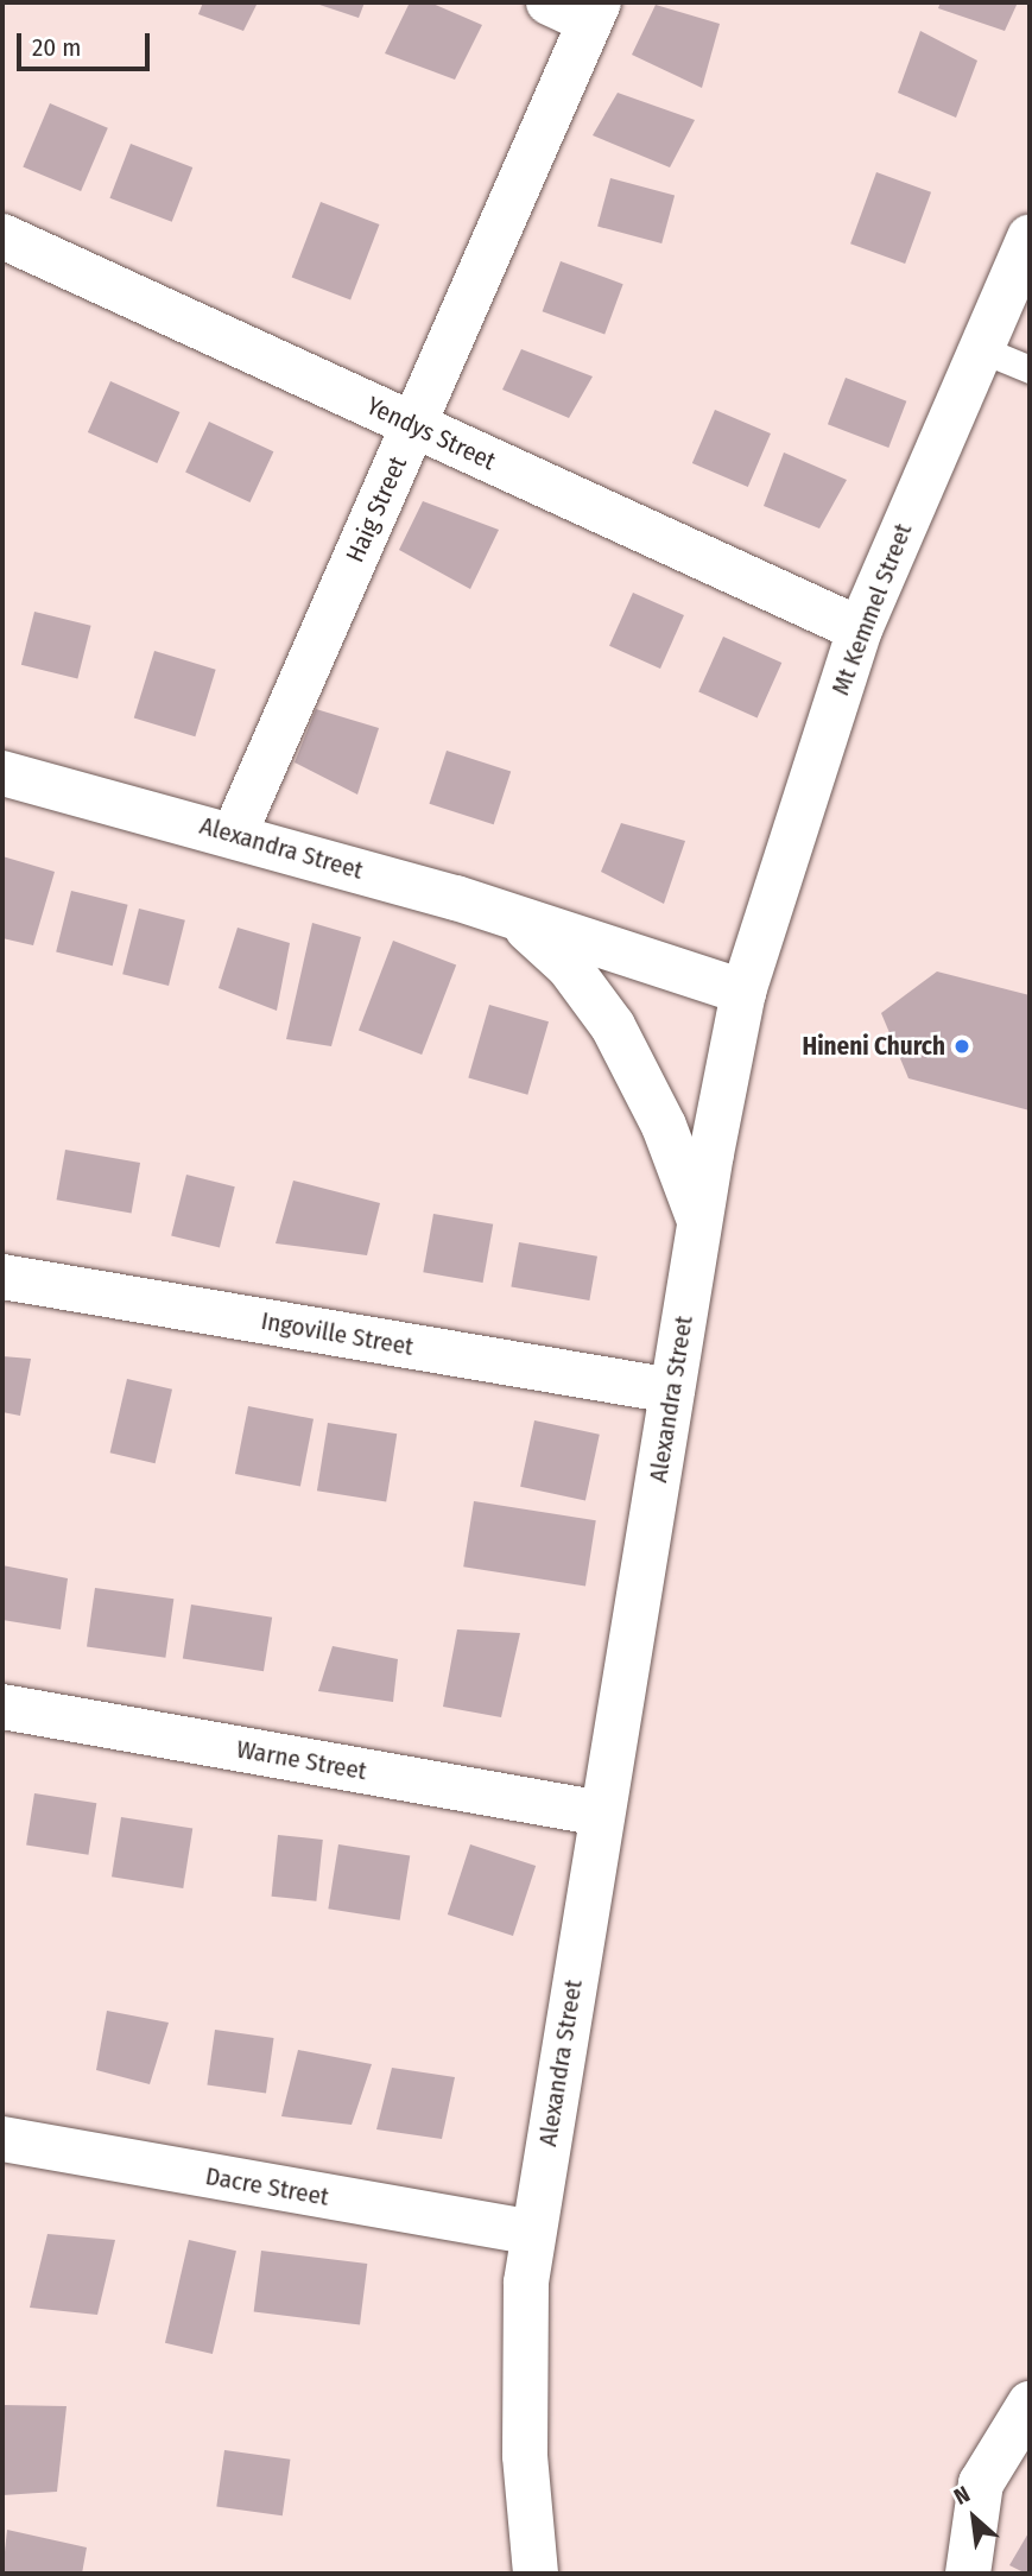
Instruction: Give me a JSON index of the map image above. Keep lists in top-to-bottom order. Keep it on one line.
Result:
{"streets":{"street":["Yendys Street","Haig Street","Mt Kemmel Street","Alexandra Street","Ingoville Street","Warne Street","Dacre Street"]},"crossings":[["Yendys Street","Haig Street"],["Yendys Street","Mt Kemmel Street"],["Haig Street","Alexandra Street"],["Mt Kemmel Street","Alexandra Street"],["Alexandra Street","Ingoville Street"],["Alexandra Street","Warne Street"],["Alexandra Street","Dacre Street"]],"places":["Hineni Church"],"scale_bar":"20 m","north":"top left"}
